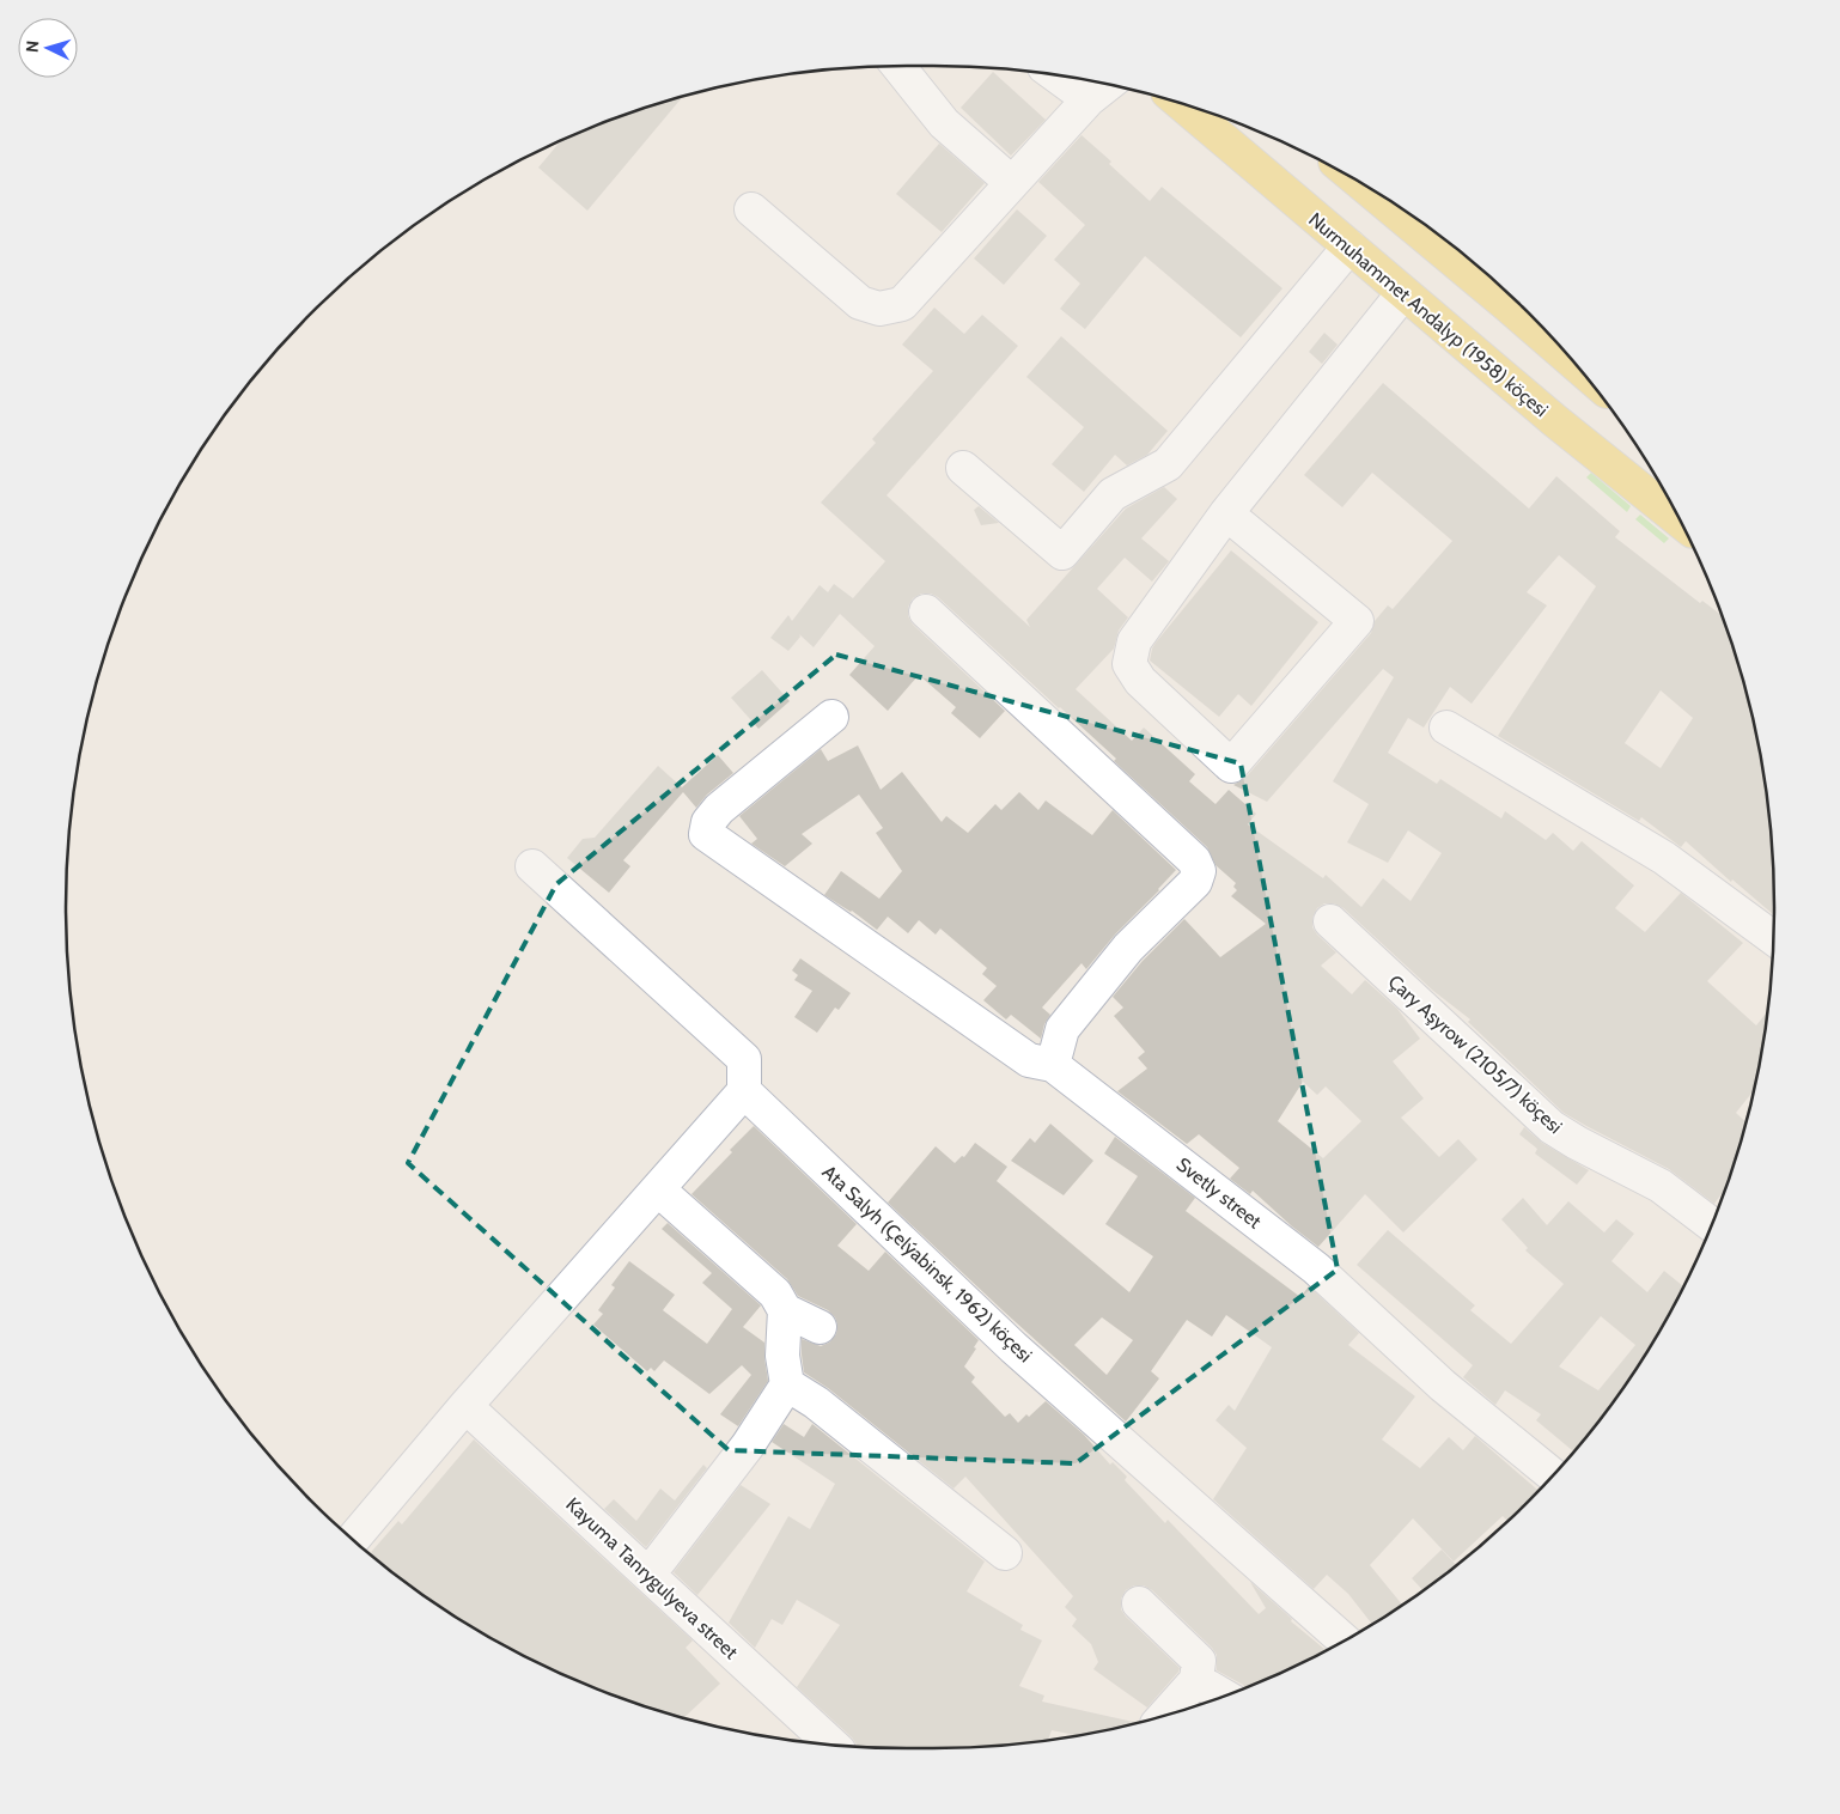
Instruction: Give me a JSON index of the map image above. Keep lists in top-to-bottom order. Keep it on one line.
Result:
{"streets":{"main road":["Nurmuhammet Andalyp (1958) köçesi"],"street":["Çary Aşyrow (2105/7) köçesi","Svetly street","Ata Salyh (Çelýabinsk, 1962) köçesi","Kayuma Tanrygulyeva street"]},"north":"left"}
